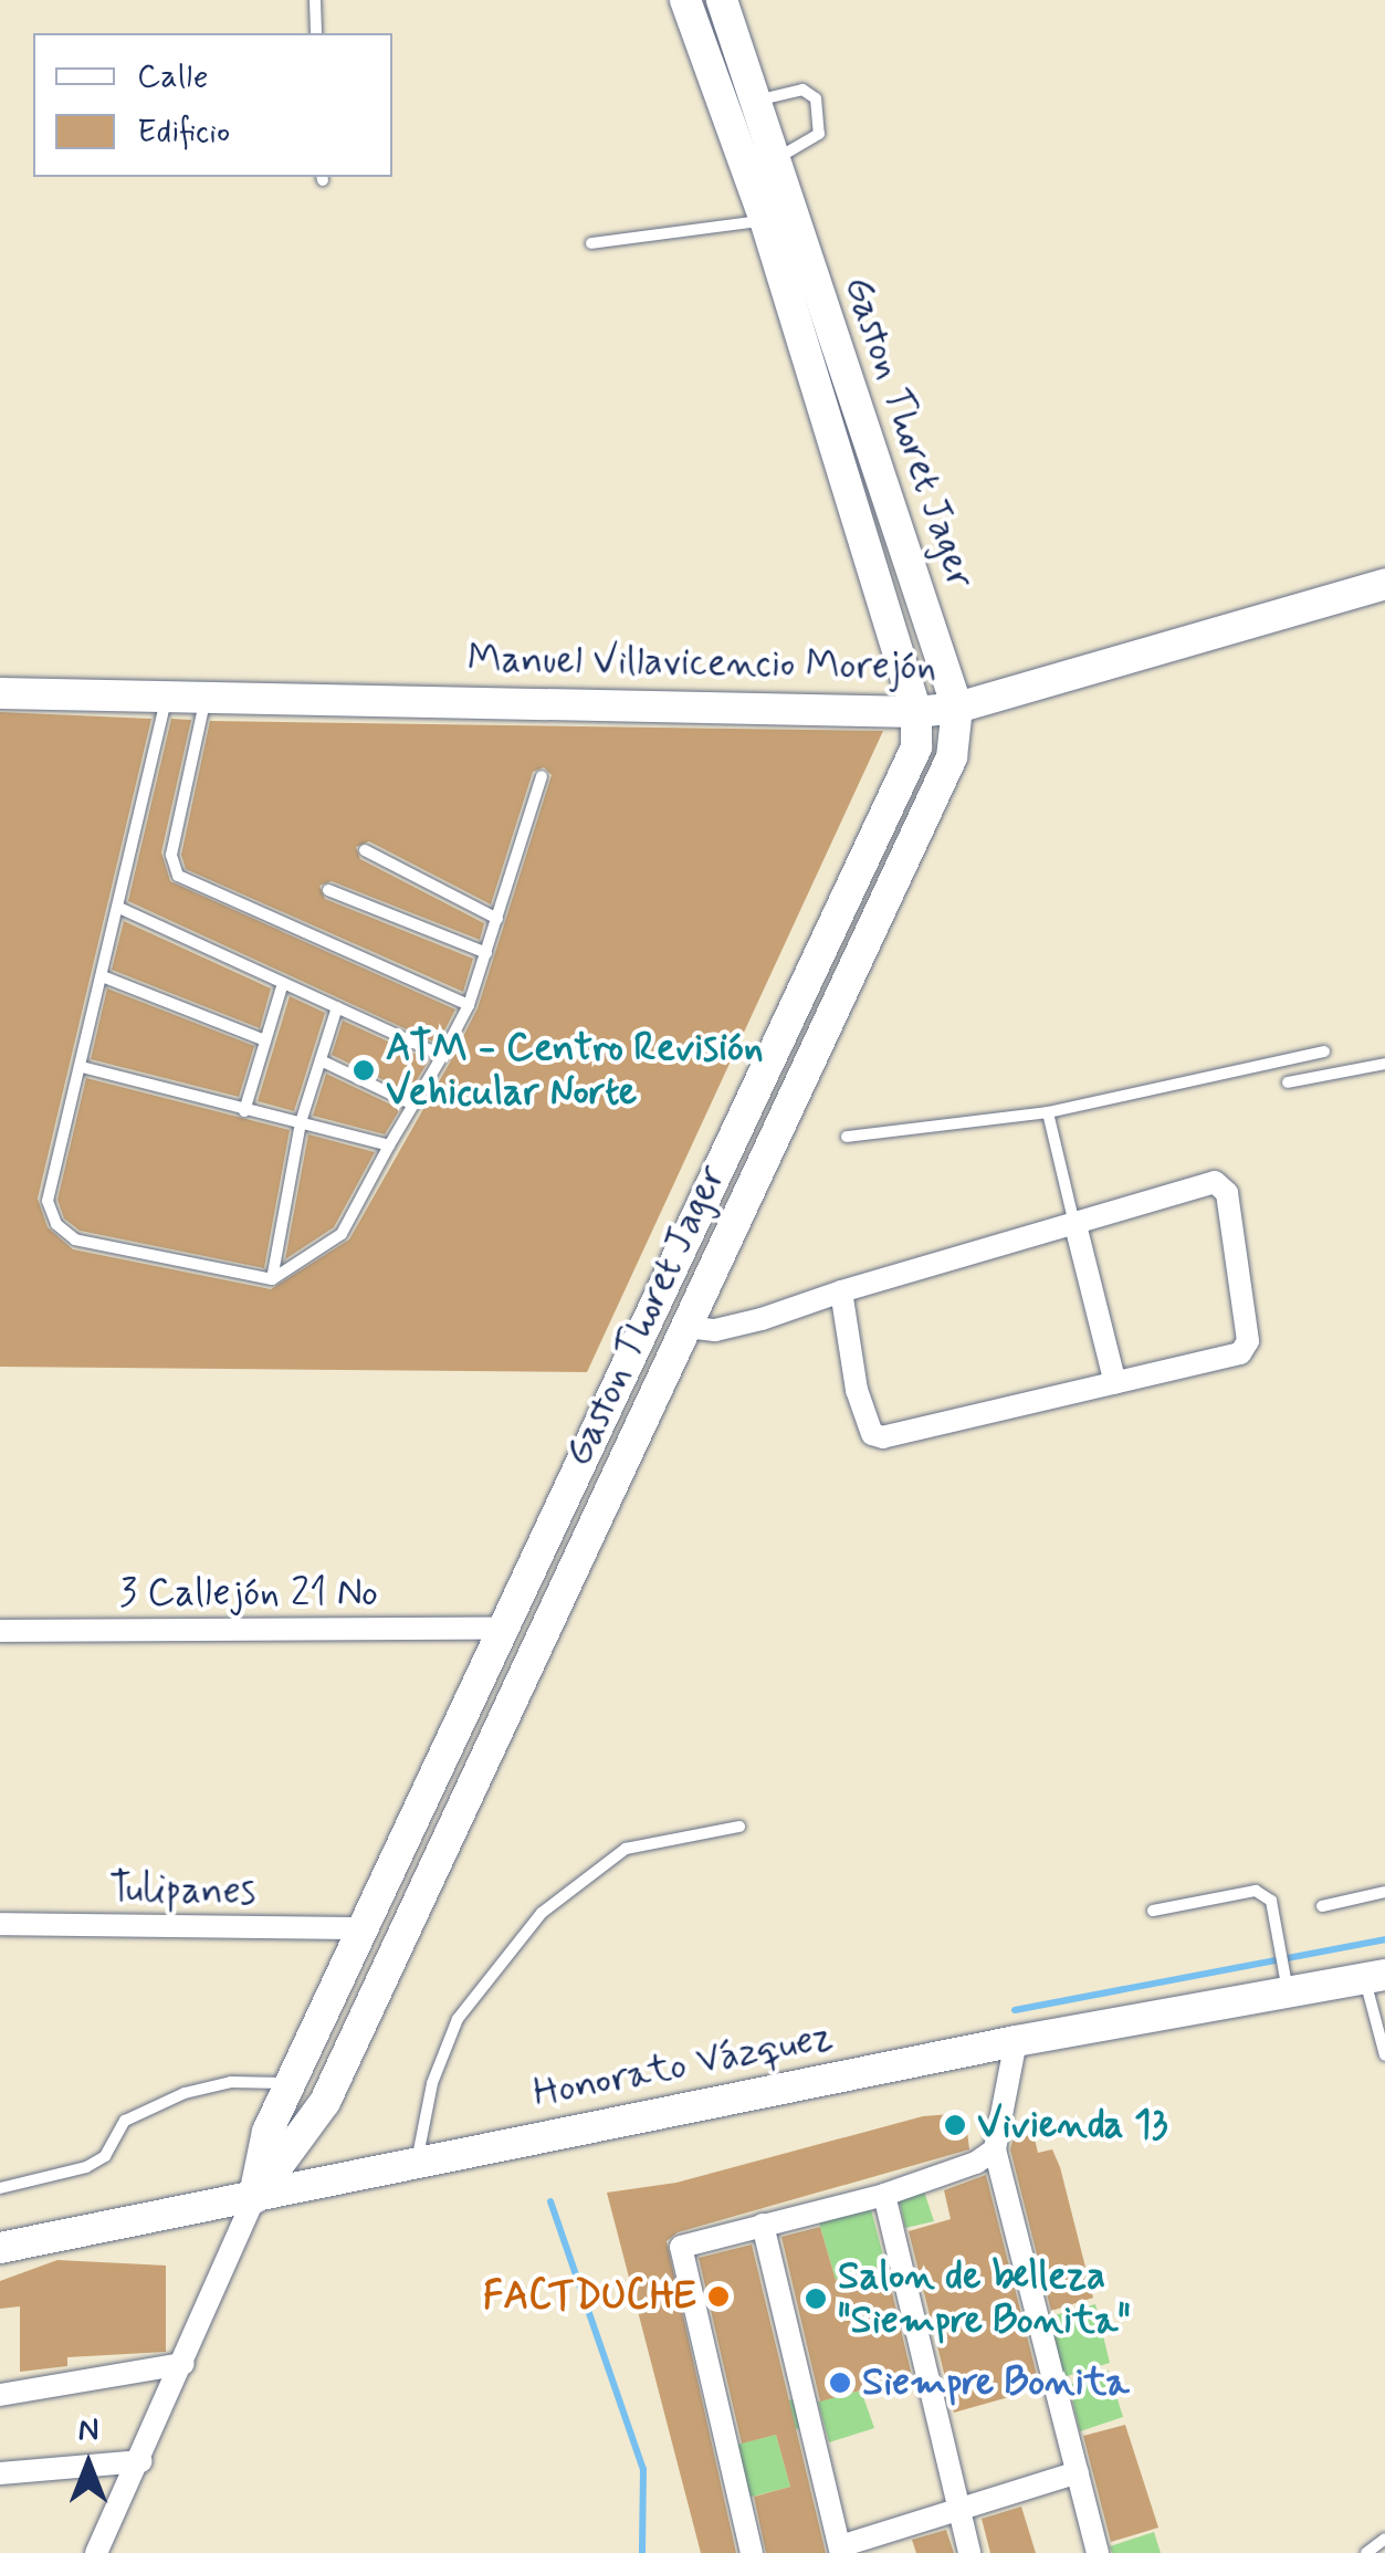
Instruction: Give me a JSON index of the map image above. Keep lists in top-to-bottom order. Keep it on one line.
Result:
{"streets":{"street":["Gaston Thoret Jager","Manuel Villavicencio Morejón","3 Callejón 21 No","Tulipanes","Honorato Vázquez"]},"crossings":[["Gaston Thoret Jager","Manuel Villavicencio Morejón"],["Gaston Thoret Jager","3 Callejón 21 No"],["Gaston Thoret Jager","Tulipanes"],["Gaston Thoret Jager","Honorato Vázquez"]],"places":["ATM - Centro Revisión Vehicular Norte","Vivienda 13","FACTDUCHE","Salon de belleza \"Siempre Bonita\"","Siempre Bonita"],"legend":["Calle","Edificio"],"north":"top"}
